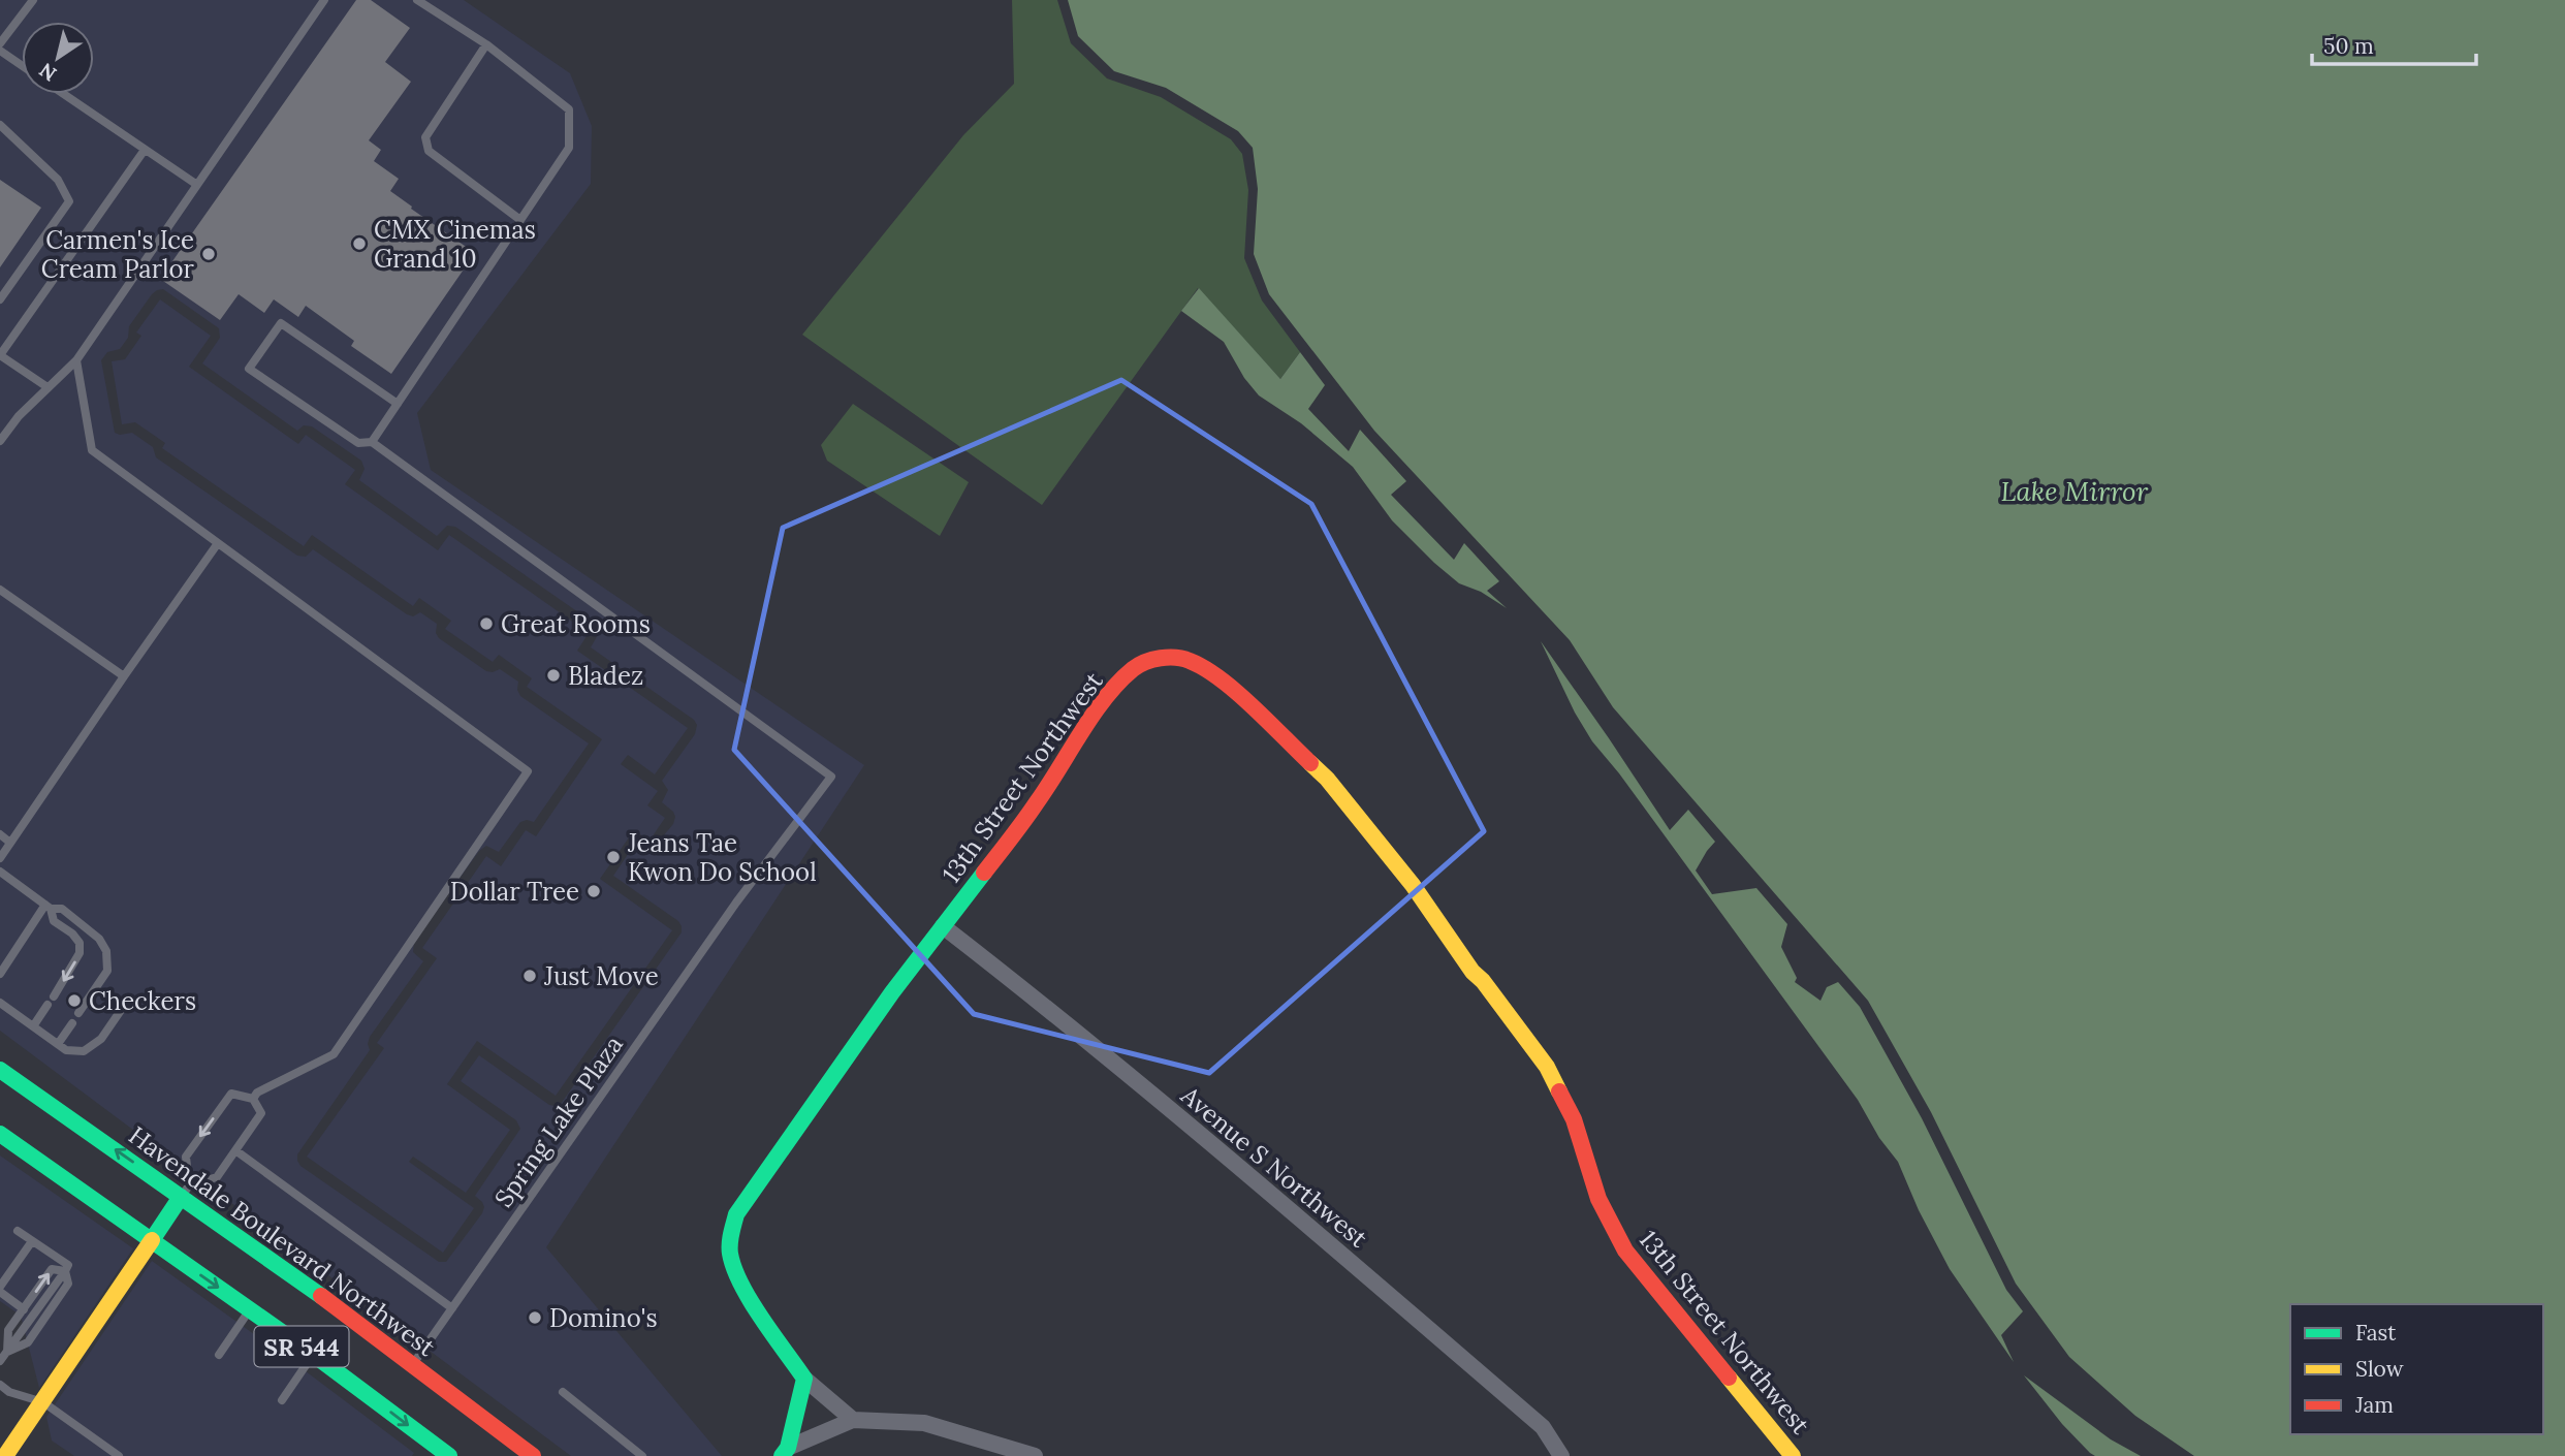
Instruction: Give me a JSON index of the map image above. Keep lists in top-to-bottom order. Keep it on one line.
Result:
{"streets":{"street":["13th Street Northwest","Avenue S Northwest","Havendale Boulevard Northwest","SR 544"],"lane":["Spring Lake Plaza"]},"crossings":[["13th Street Northwest","Avenue S Northwest"],["Spring Lake Plaza","Havendale Boulevard Northwest"]],"water":["Lake Mirror"],"places":["CMX Cinemas Grand 10","Carmen's Ice Cream Parlor","Great Rooms","Bladez","Jeans Tae Kwon Do School","Dollar Tree","Just Move","Checkers","Domino's"],"legend":["Fast","Slow","Jam"],"scale_bar":"50 m","north":"bottom left"}
